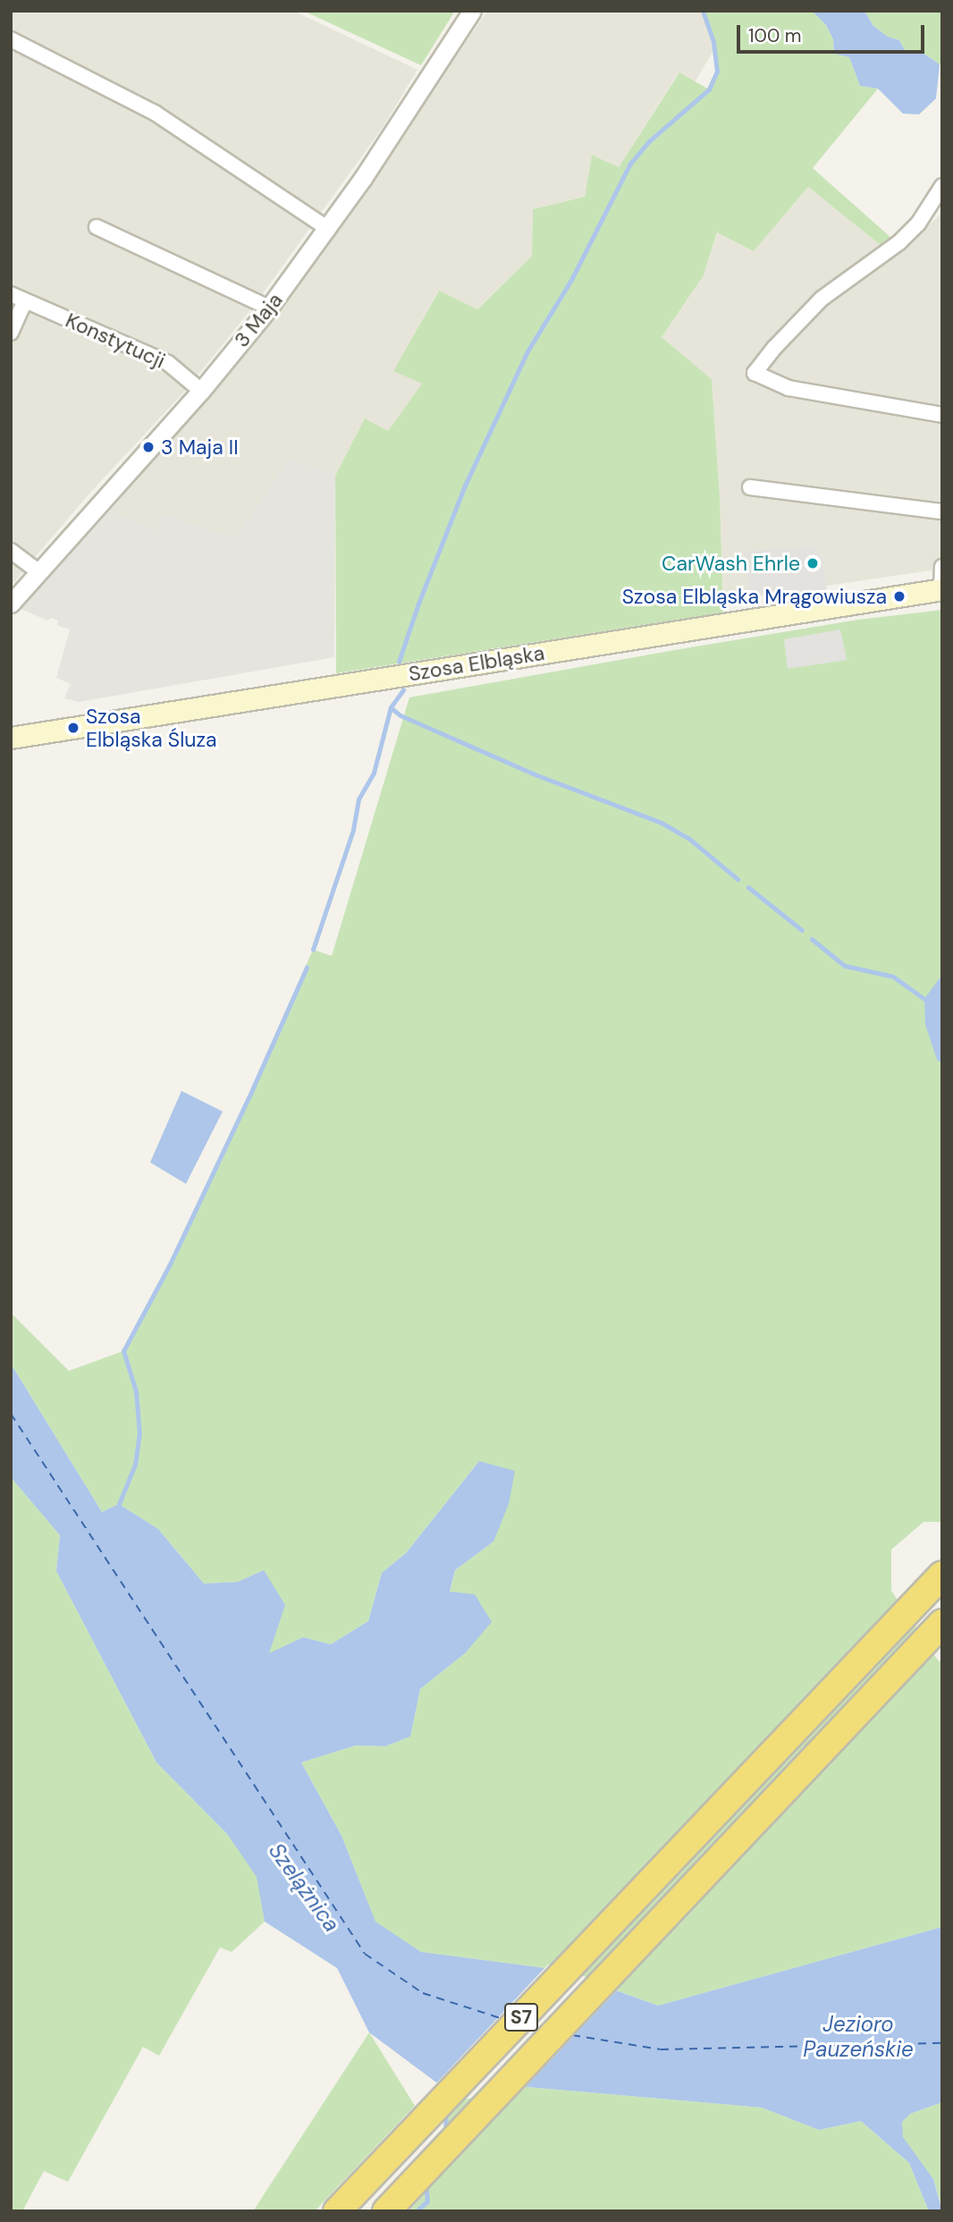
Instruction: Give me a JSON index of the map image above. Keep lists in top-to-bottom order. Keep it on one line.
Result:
{"streets":{"highway":["S7"],"main road":["Szosa Elbląska"],"street":["3 Maja","Konstytucji"]},"crossings":[["3 Maja","Konstytucji"]],"water":["Szelążnica","Jezioro Pauzeńskie"],"places":["3 Maja II","CarWash Ehrle","Szosa Elbląska Mrągowiusza","Szosa Elbląska Śluza"],"scale_bar":"100 m"}
